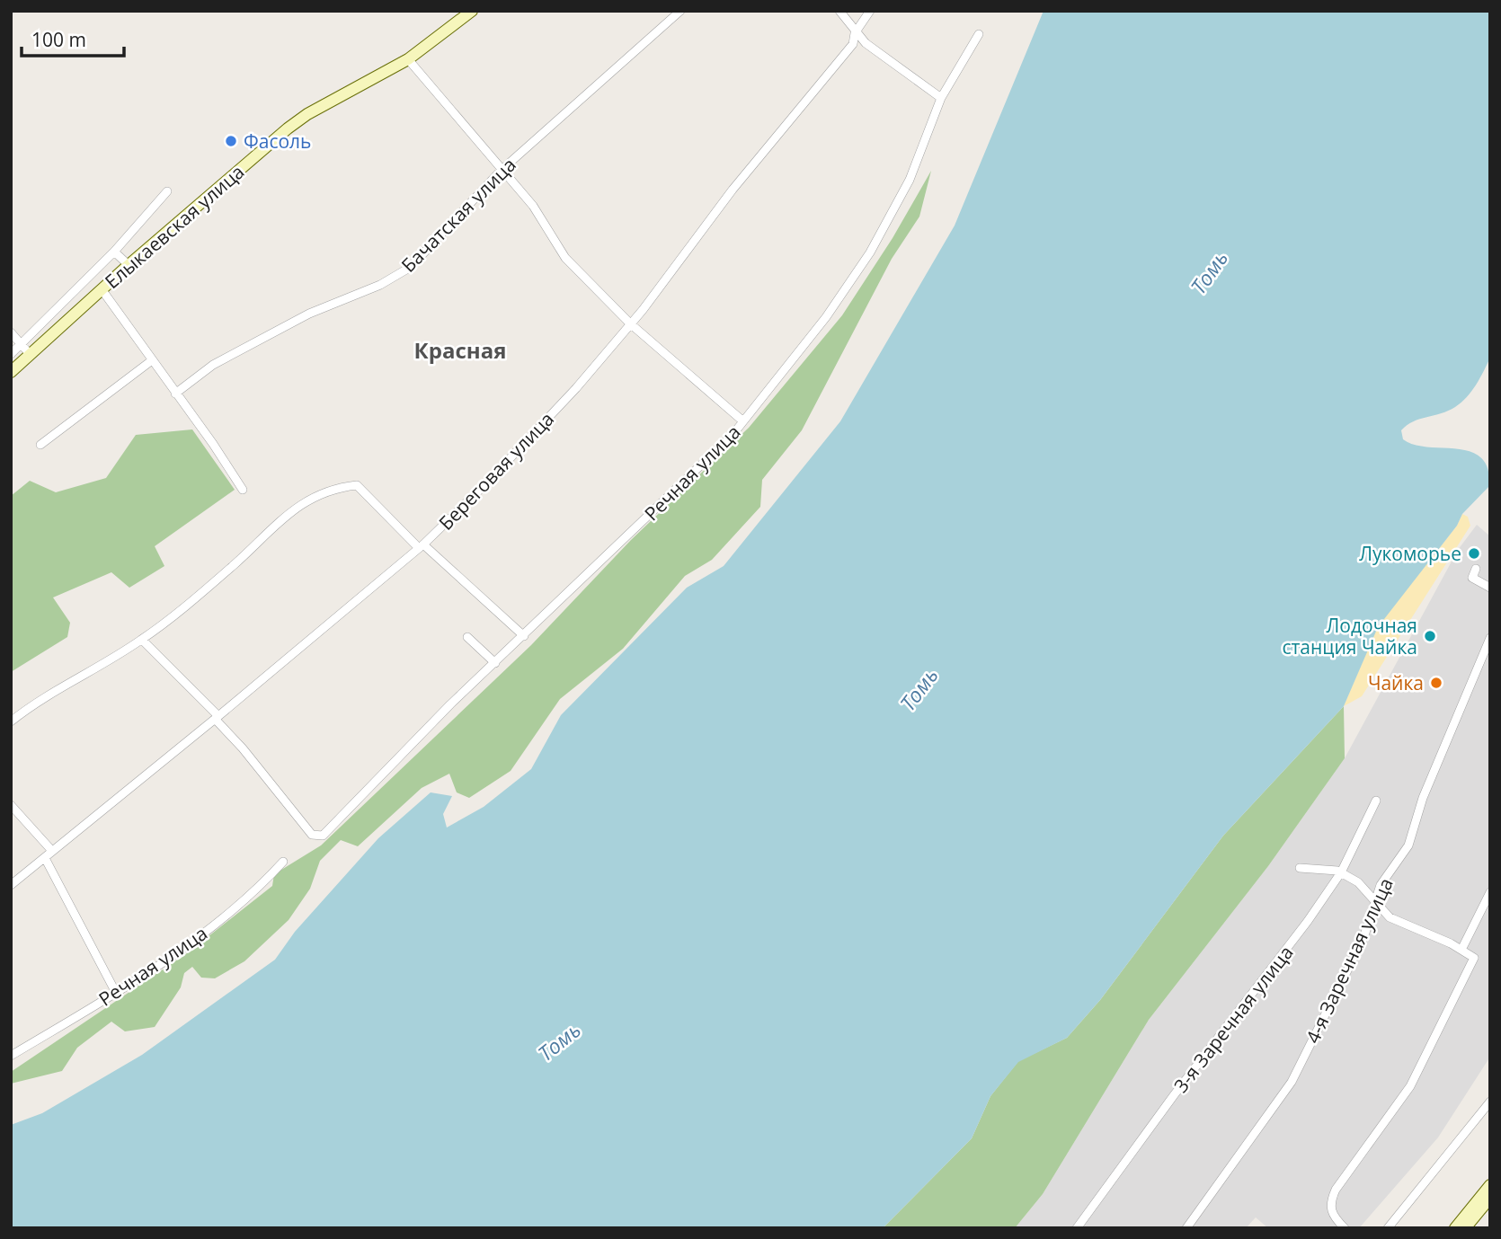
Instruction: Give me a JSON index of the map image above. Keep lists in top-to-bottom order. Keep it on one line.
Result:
{"streets":{"street":["Бачатская улица","Елыкаевская улица","Береговая улица","Речная улица","4-я Заречная улица","3-я Заречная улица"]},"crossings":[["Береговая улица","Речная улица"]],"districts":["Красная"],"water":["Томь"],"places":["Фасоль","Лукоморье","Лодочная станция Чайка","Чайка"],"scale_bar":"100 m"}
